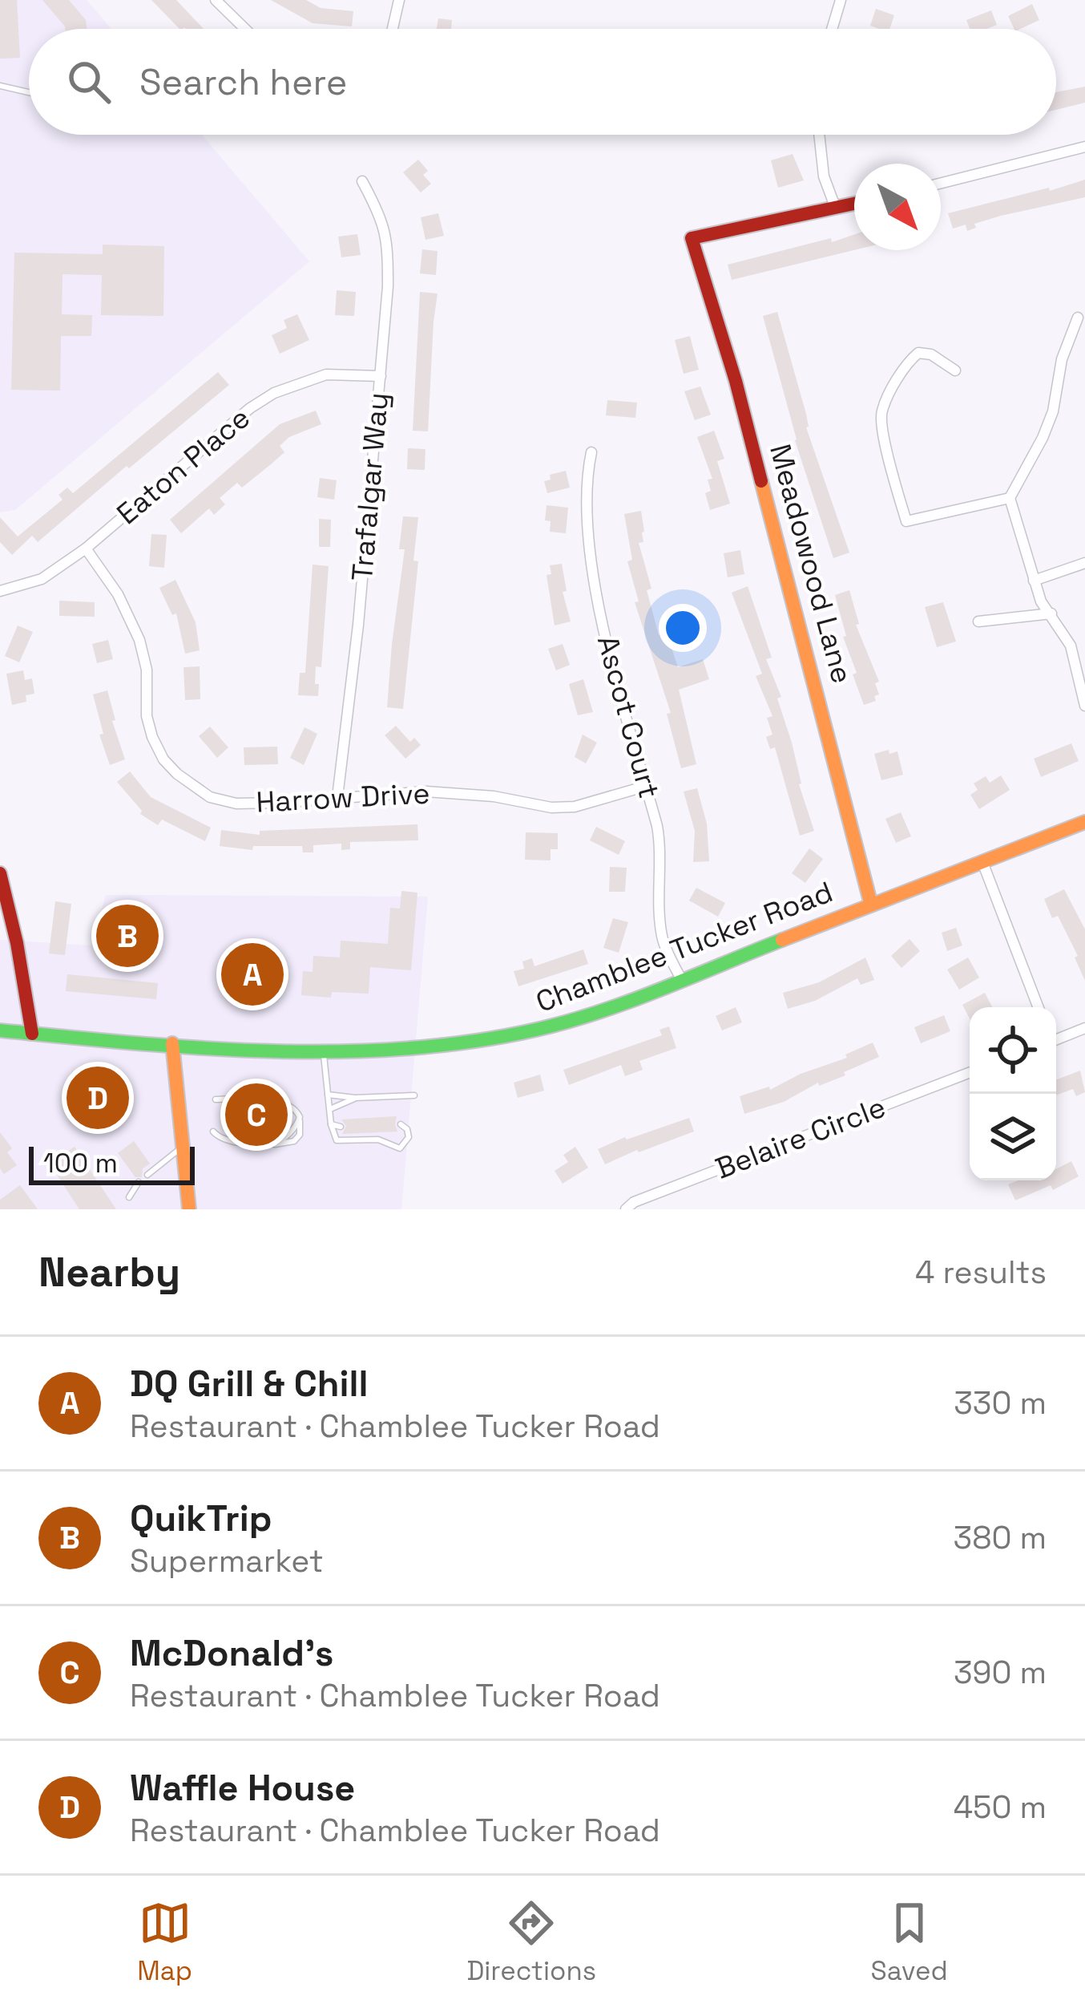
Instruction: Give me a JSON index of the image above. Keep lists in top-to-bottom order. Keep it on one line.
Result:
{"streets":{"street":["Eaton Place","Trafalgar Way","Meadowood Lane","Ascot Court","Harrow Drive","Chamblee Tucker Road","Belaire Circle"]},"crossings":[["Eaton Place","Trafalgar Way"],["Eaton Place","Harrow Drive"],["Trafalgar Way","Harrow Drive"],["Meadowood Lane","Chamblee Tucker Road"],["Ascot Court","Harrow Drive"],["Ascot Court","Chamblee Tucker Road"]],"scale_bar":"100 m","north":"bottom right","page":{"search":"Search here","pins":["B","A","D","C"],"scale":"100 m","heading":["Nearby","4 results"],"list":[{"mark":"A","name":"DQ Grill & Chill","note":"Restaurant · Chamblee Tucker Road","value":"330 m"},{"mark":"B","name":"QuikTrip","note":"Supermarket","value":"380 m"},{"mark":"C","name":"McDonald's","note":"Restaurant · Chamblee Tucker Road","value":"390 m"},{"mark":"D","name":"Waffle House","note":"Restaurant · Chamblee Tucker Road","value":"450 m"}],"nav":["Map","Directions","Saved"]}}
